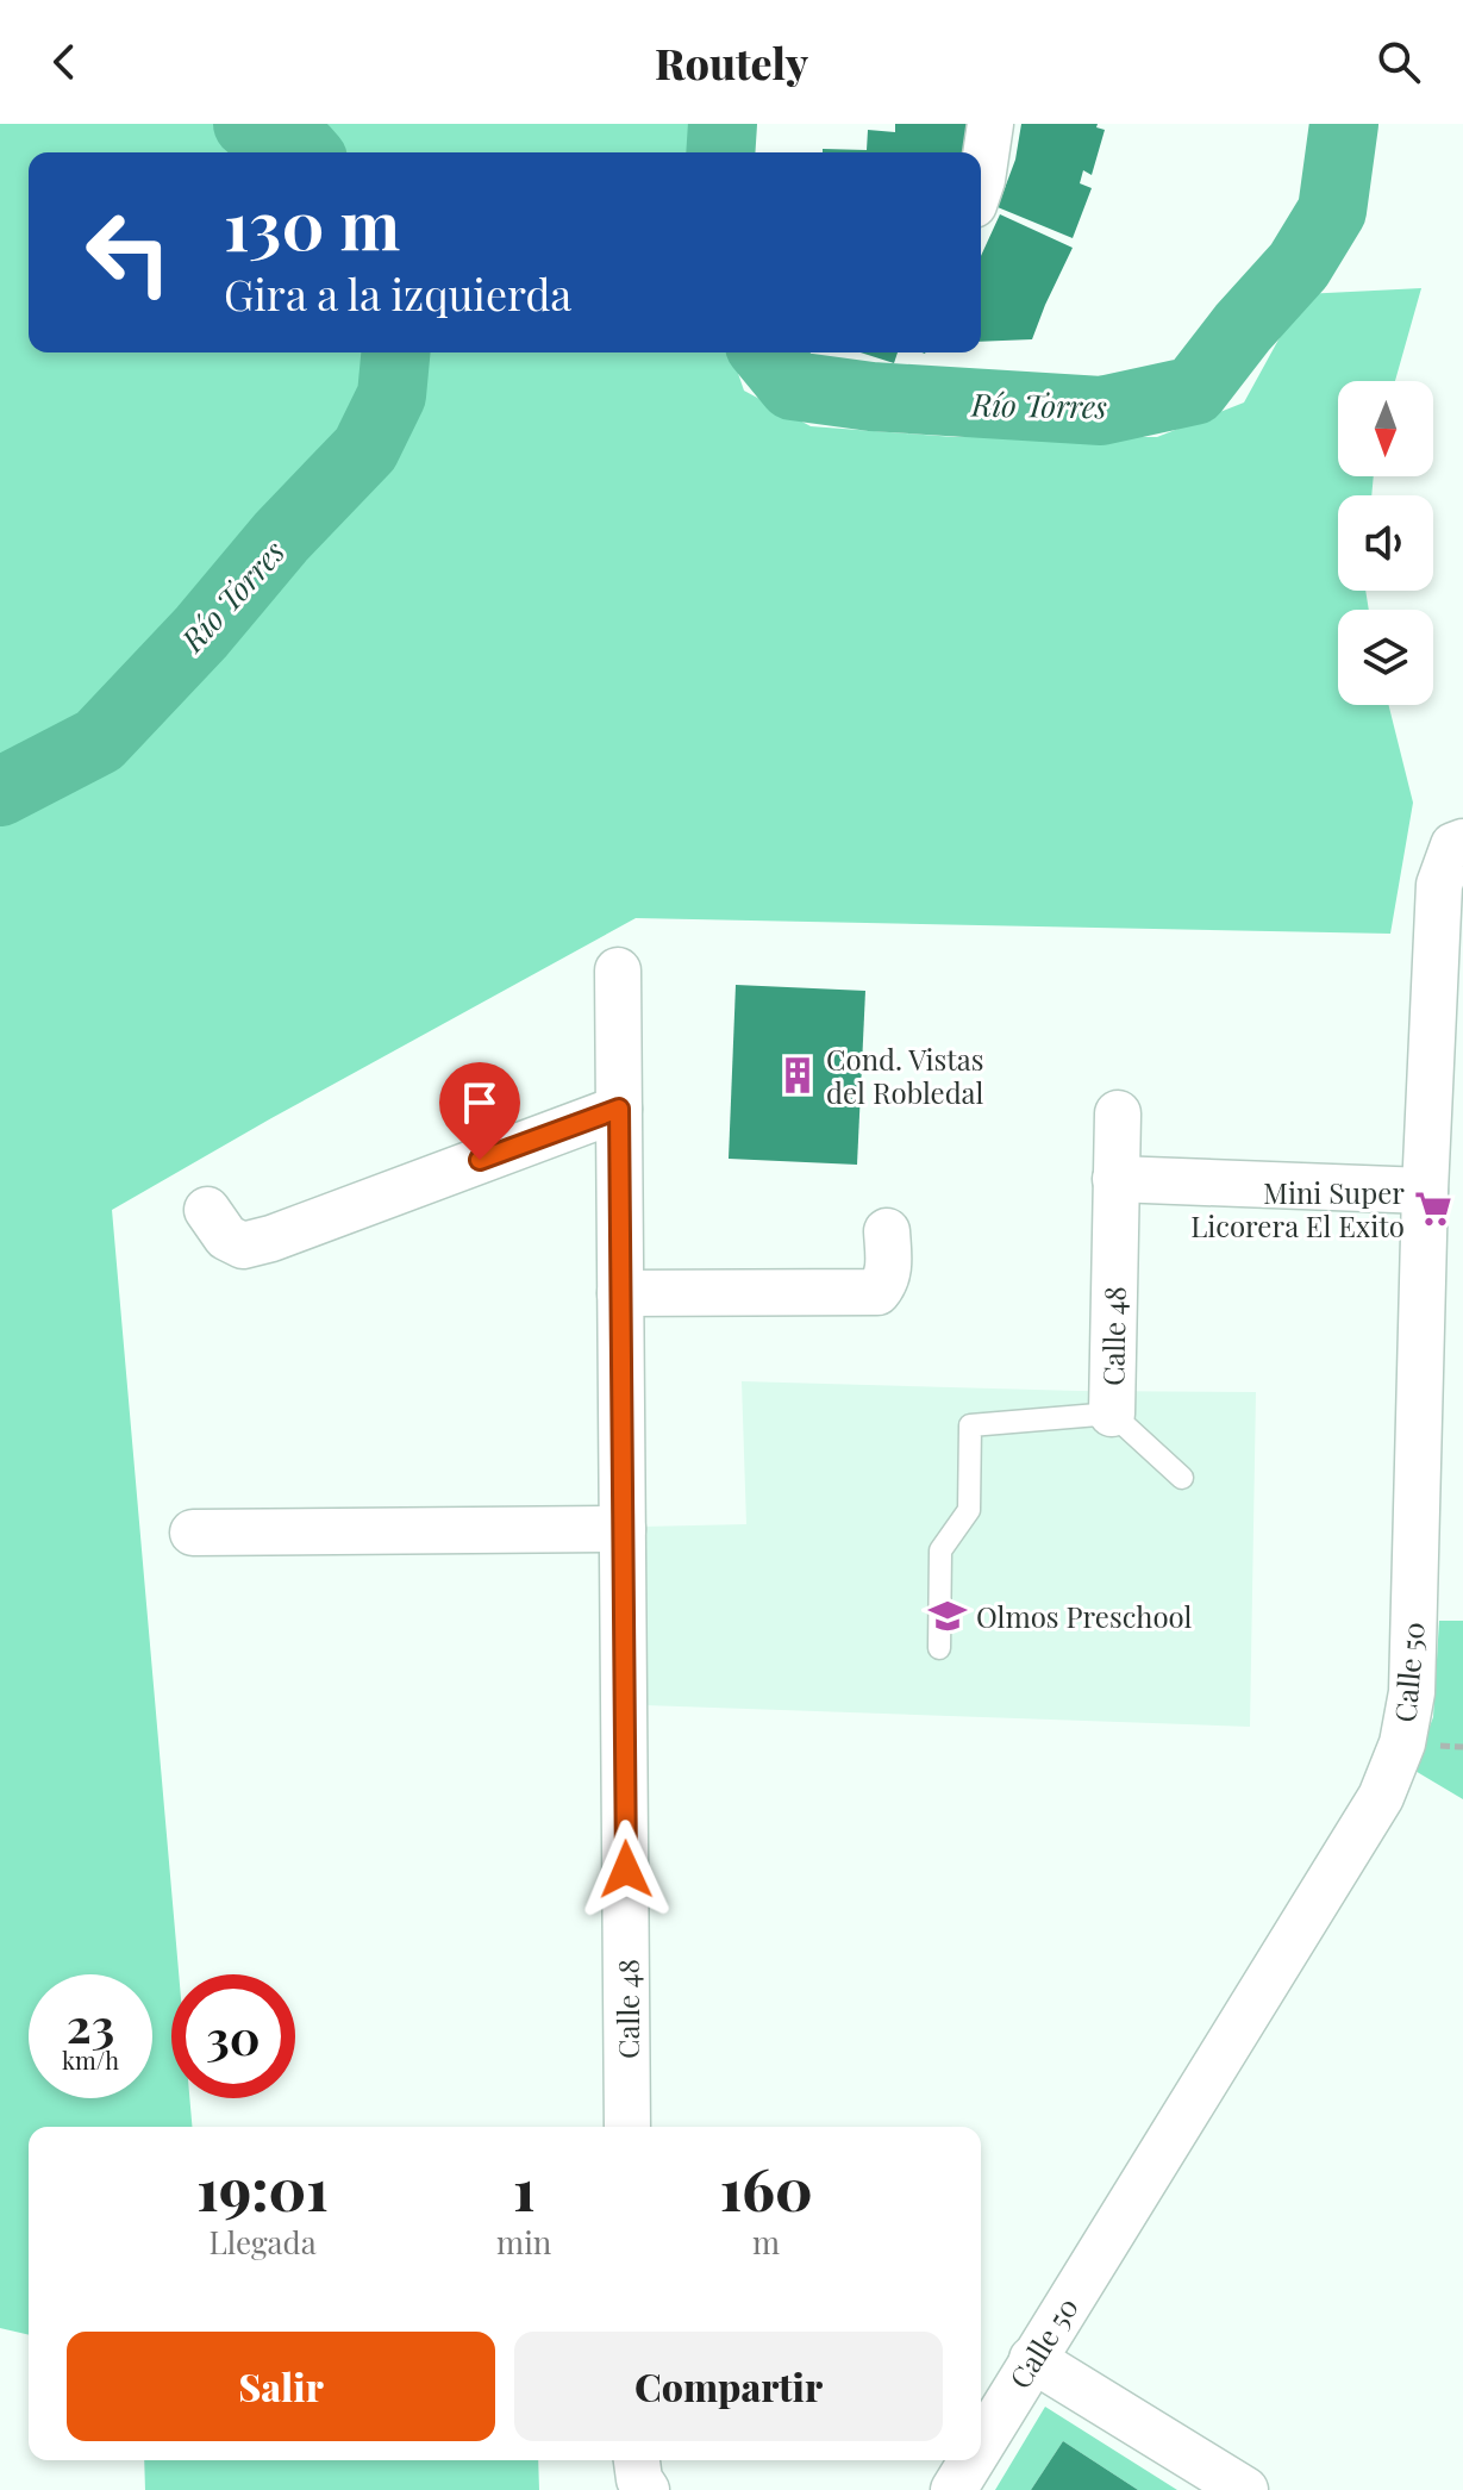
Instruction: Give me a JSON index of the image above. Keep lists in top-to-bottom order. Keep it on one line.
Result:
{"streets":{"street":["Calle 48","Calle 50"]},"water":["Río Torres"],"places":{"building":["Cond. Vistas del Robledal"],"supermarket":["Mini Super Licorera El Exito"],"school or university":["Olmos Preschool"]},"north":"bottom","page":{"header":"Routely","turn":["130 m","Gira a la izquierda"],"speed":"23 km/h","limit":"30","eta":["19:01","Llegada","1","min","160","m"],"buttons":["Salir","Compartir"]}}
